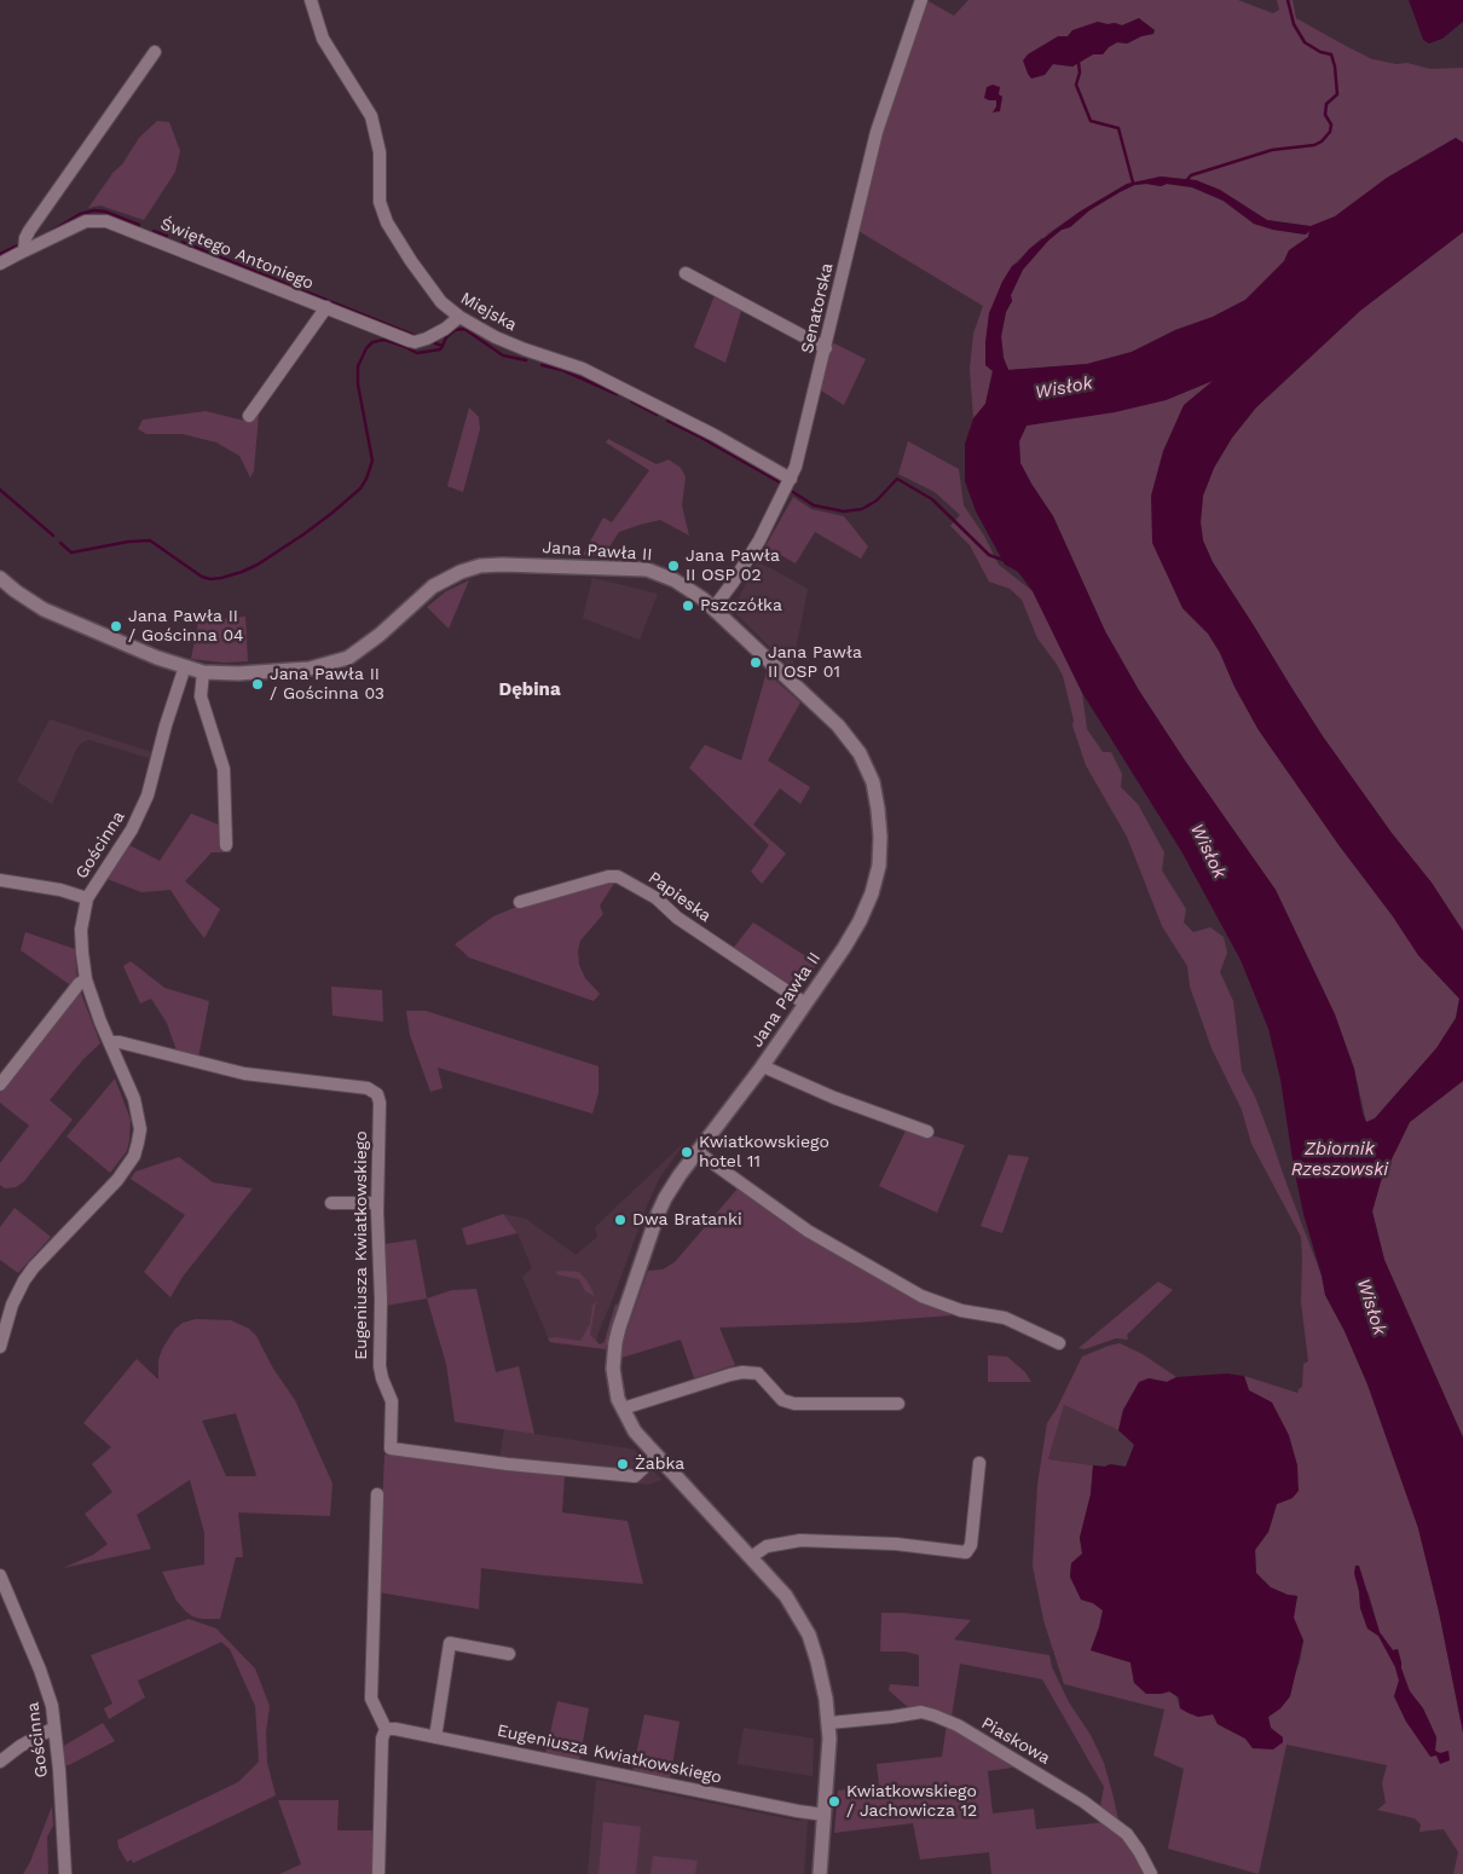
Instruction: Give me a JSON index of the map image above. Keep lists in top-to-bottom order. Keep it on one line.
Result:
{"streets":{"street":["Świętego Antoniego","Senatorska","Miejska","Jana Pawła II","Gościnna","Papieska","Eugeniusza Kwiatkowskiego","Piaskowa"]},"crossings":[["Świętego Antoniego","Miejska"],["Senatorska","Miejska"],["Senatorska","Jana Pawła II"],["Jana Pawła II","Gościnna"],["Jana Pawła II","Papieska"],["Gościnna","Eugeniusza Kwiatkowskiego"]],"districts":["Dębina"],"water":["Wisłok","Zbiornik Rzeszowski"],"places":["Jana Pawła II OSP 02","Pszczółka","Jana Pawła II / Gościnna 04","Jana Pawła II OSP 01","Jana Pawła II / Gościnna 03","Kwiatkowskiego hotel 11","Dwa Bratanki","Żabka","Kwiatkowskiego / Jachowicza 12"]}
